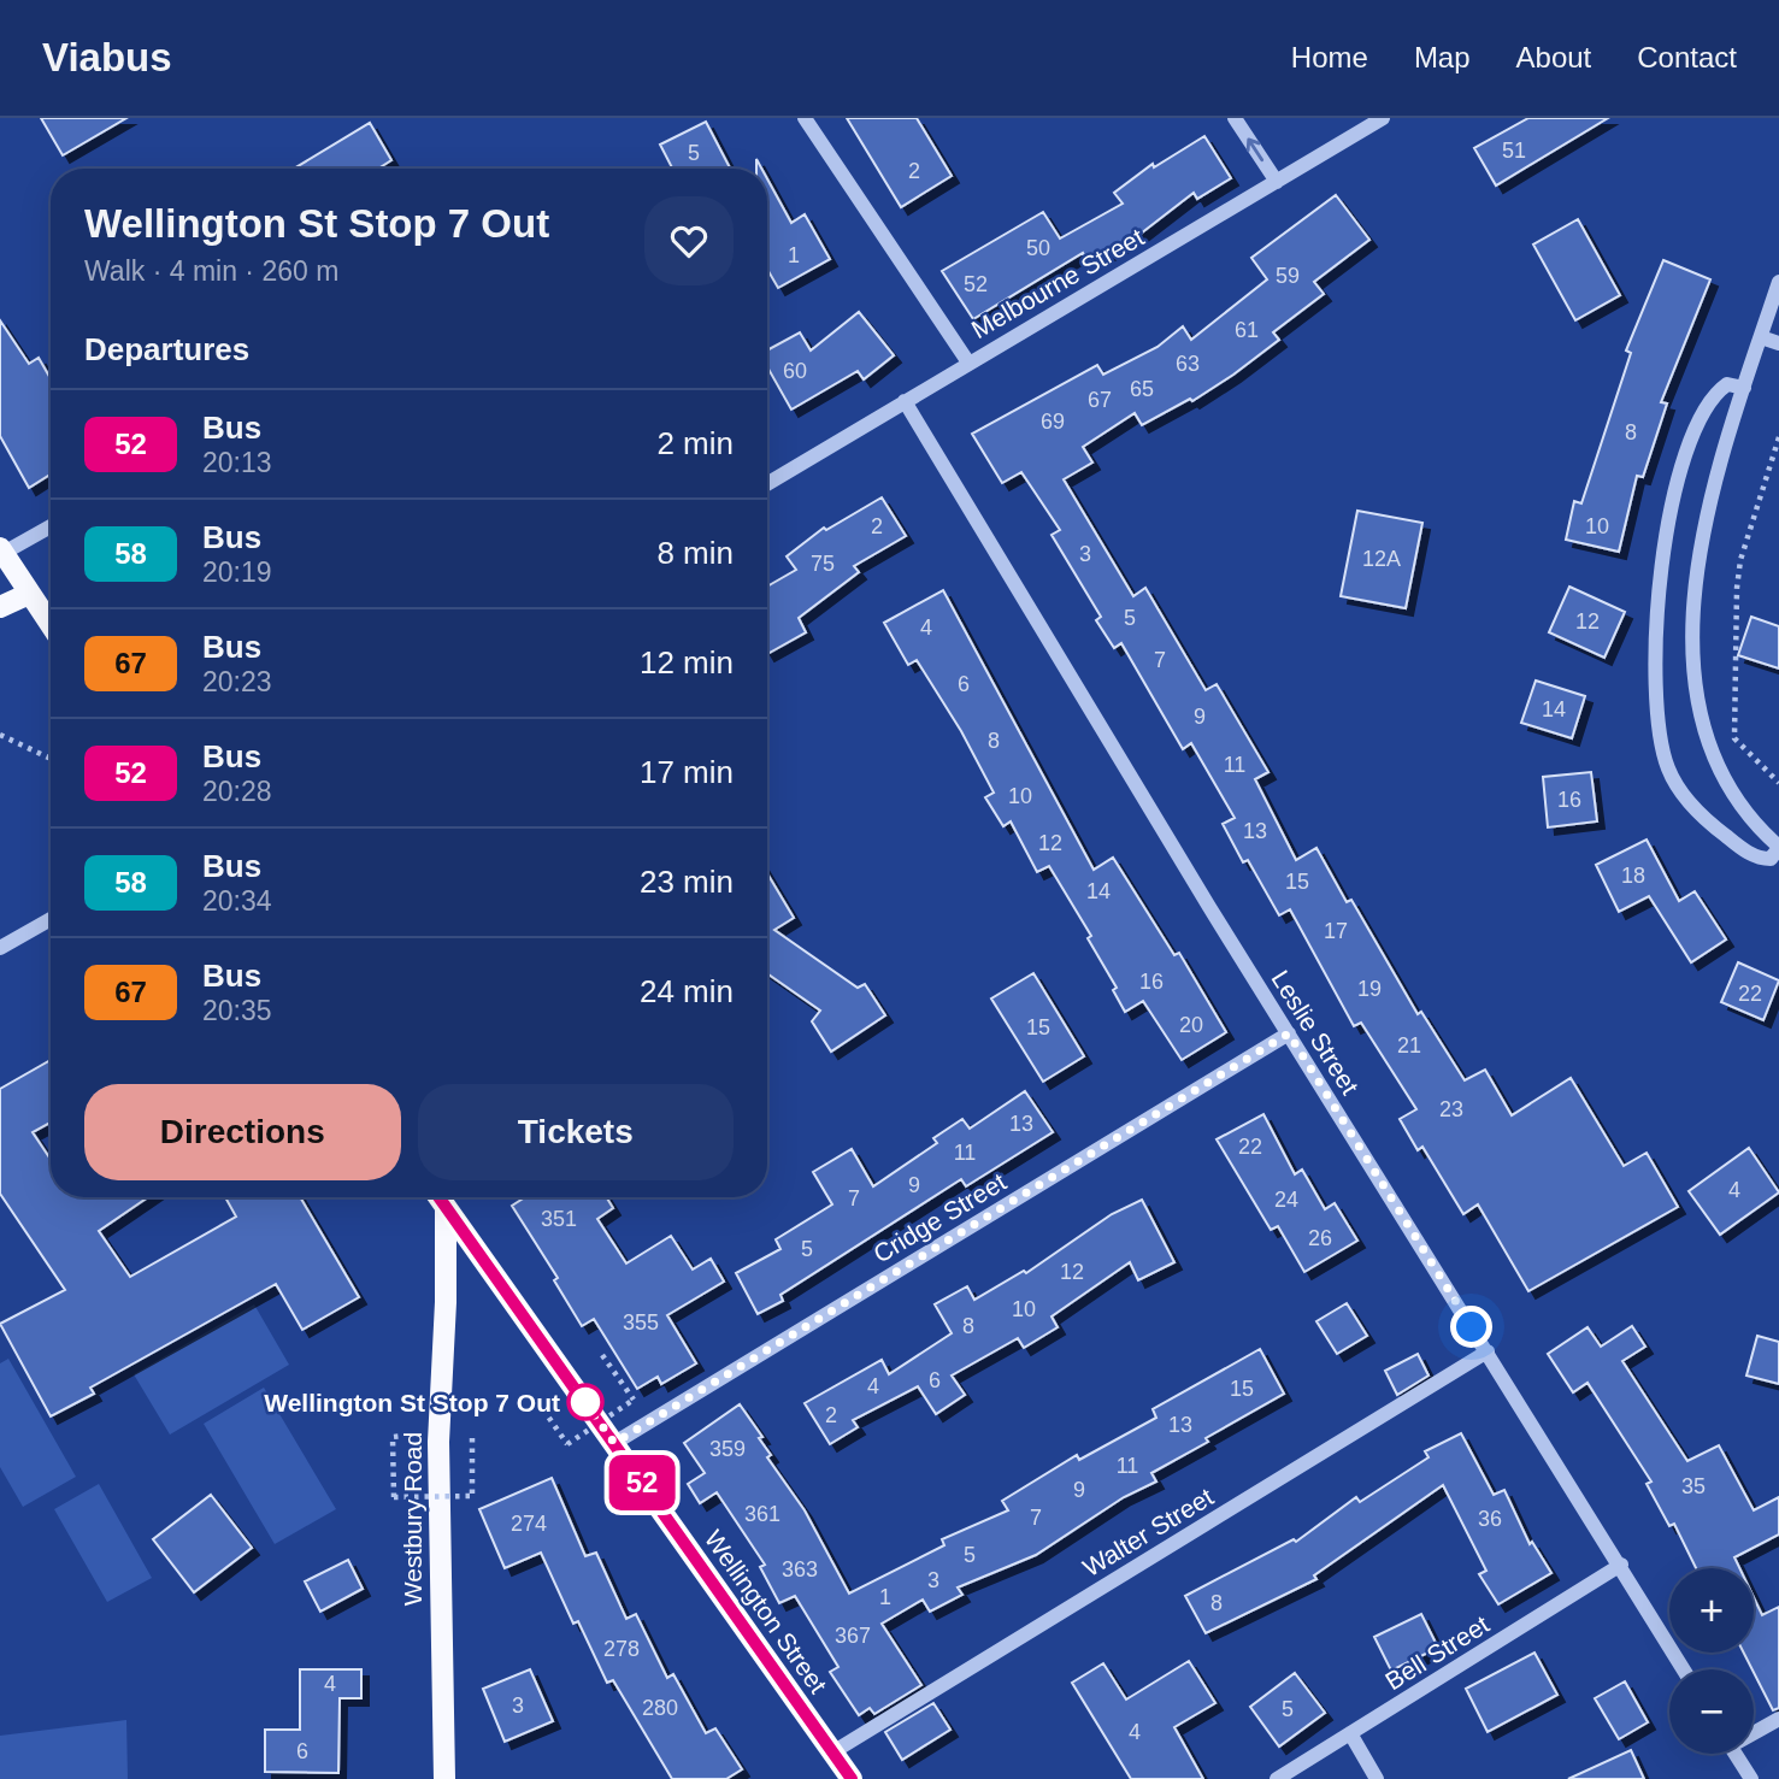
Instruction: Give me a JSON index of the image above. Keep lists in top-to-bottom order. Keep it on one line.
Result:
{"streets":{"main road":["Westbury Road","Wellington Street"],"street":["Melbourne Street","Leslie Street","Cridge Street","Walter Street","Bell Street"]},"crossings":[["Melbourne Street","Leslie Street"],["Leslie Street","Cridge Street"],["Leslie Street","Walter Street"],["Leslie Street","Bell Street"],["Cridge Street","Wellington Street"],["Westbury Road","Wellington Street"],["Walter Street","Wellington Street"]],"places":["Wellington St Stop 7 Out"],"lines":["bus line 52"],"house_numbers":["51","5","2","50","1","59","52","61","63","60","65","67","69","8","2","10","3","12A","75","5","12","4","7","6","14","9","8","11","10","16","13","12","18","15","14","17","16","19","22","20","15","21","23","13","22","11","9","4","7","24","351","26","5","12","10","355","8","6","4","15","2","13","359","11","35","9","361","7","36","274","5","363","3","1","8","367","278","4","3","280","5","4","6"],"page":{"header":"Viabus","nav":["Home","Map","About","Contact"],"on_map":"52","heading":[["Wellington St Stop 7 Out","Walk · 4 min · 260 m"],"Departures"],"list":[{"mark":"52","name":"Bus","note":"20:13","value":"2 min"},{"mark":"58","name":"Bus","note":"20:19","value":"8 min"},{"mark":"67","name":"Bus","note":"20:23","value":"12 min"},{"mark":"52","name":"Bus","note":"20:28","value":"17 min"},{"mark":"58","name":"Bus","note":"20:34","value":"23 min"},{"mark":"67","name":"Bus","note":"20:35","value":"24 min"}],"buttons":["Directions","Tickets"],"map_buttons":["+","−"]}}
